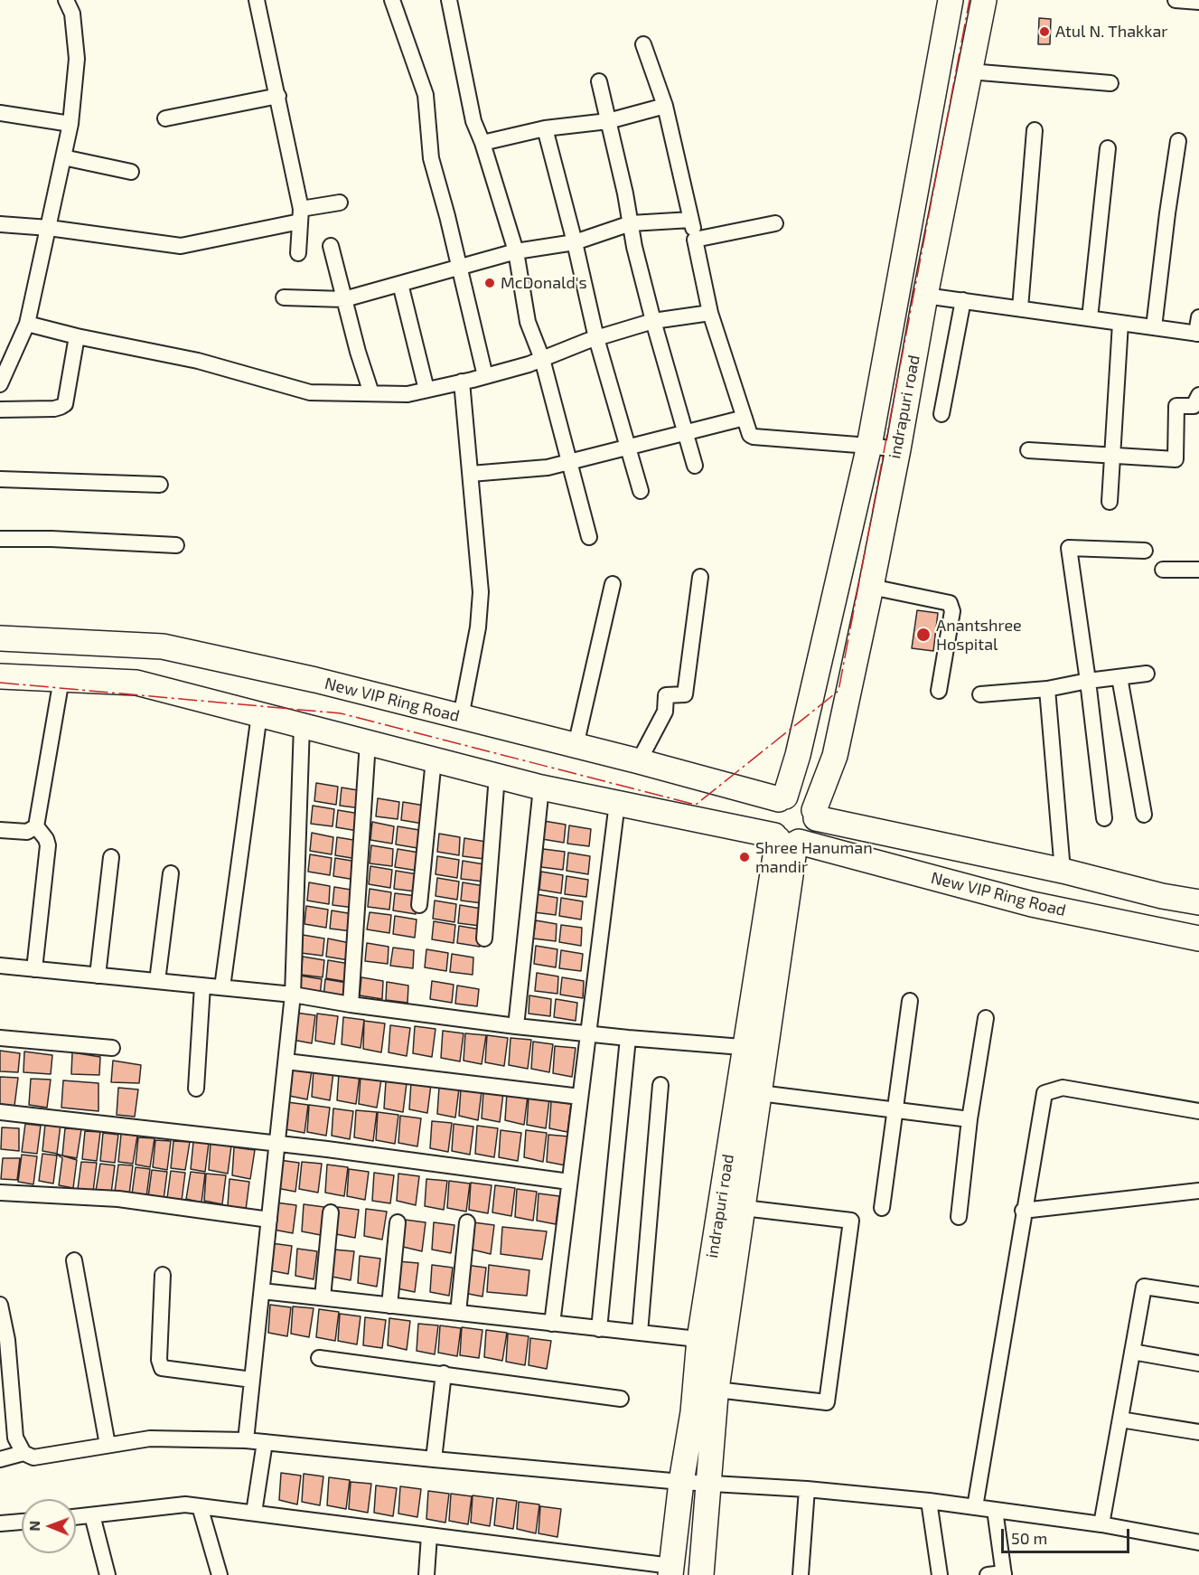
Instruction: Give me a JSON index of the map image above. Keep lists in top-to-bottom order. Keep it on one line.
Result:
{"streets":{"main road":["indrapuri road","New VIP Ring Road"]},"crossings":[["indrapuri road","New VIP Ring Road"]],"places":["Atul N. Thakkar","McDonald's","Anantshree Hospital","Shree Hanuman mandir"],"scale_bar":"50 m","north":"left"}
